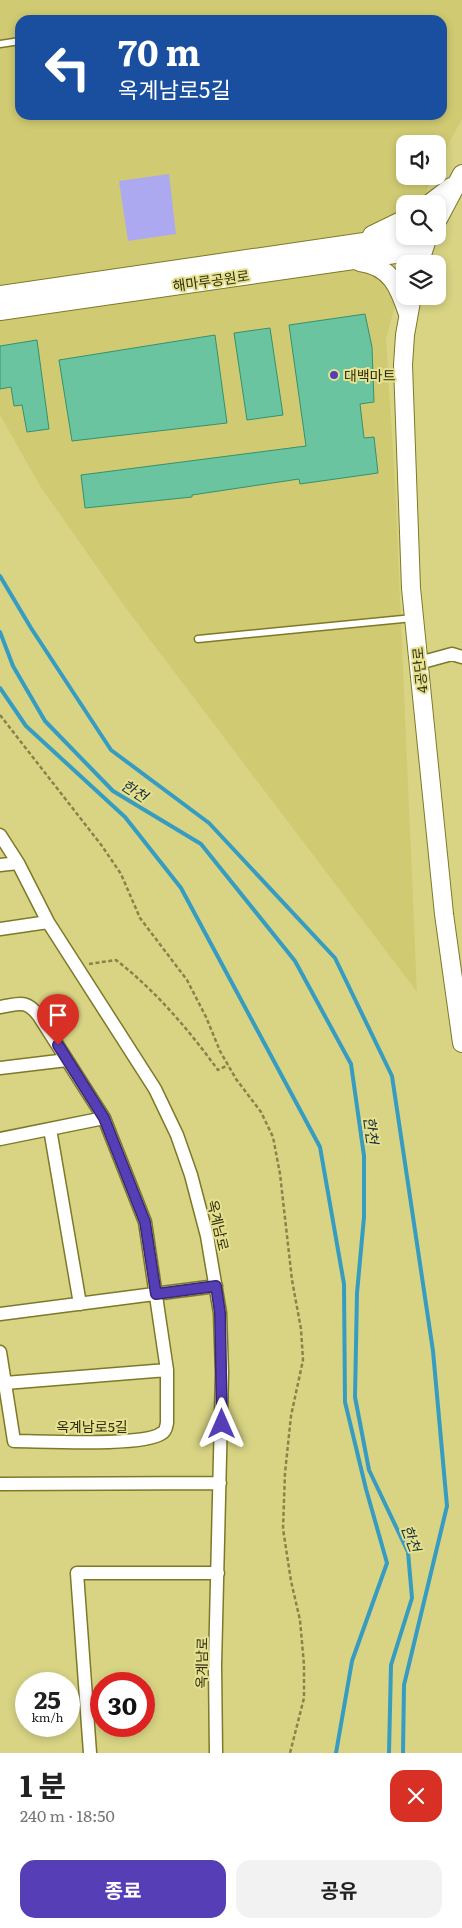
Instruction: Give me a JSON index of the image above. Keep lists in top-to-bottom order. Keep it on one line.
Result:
{"streets":{"street":["해마루공원로","4공단로","옥계남로","옥계남로5길"]},"water":["한천"],"places":["대백마트"],"page":{"turn":["70 m","옥계남로5길"],"speed":"25 km/h","limit":"30","heading":["1 분","240 m · 18:50"],"buttons":["종료","공유"]}}
